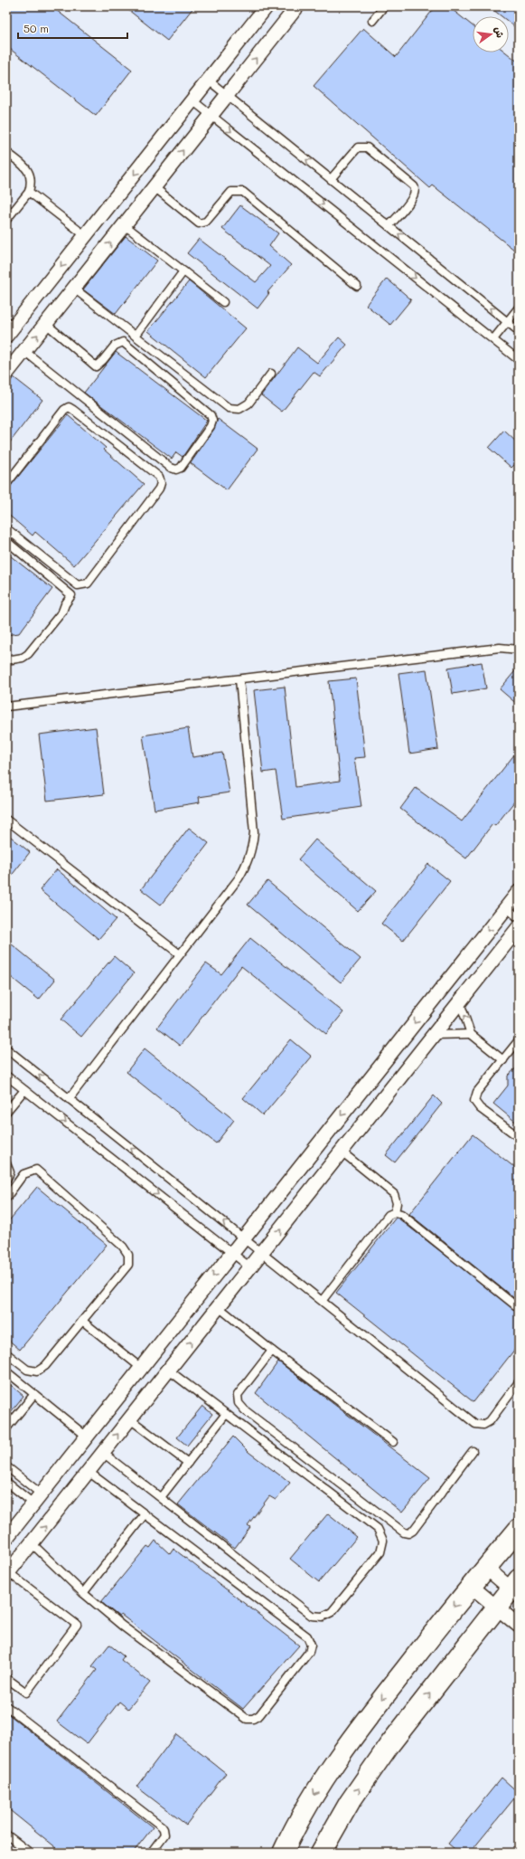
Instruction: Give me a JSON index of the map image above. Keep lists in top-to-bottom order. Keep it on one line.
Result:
{"scale_bar":"50 m","north":"right"}
